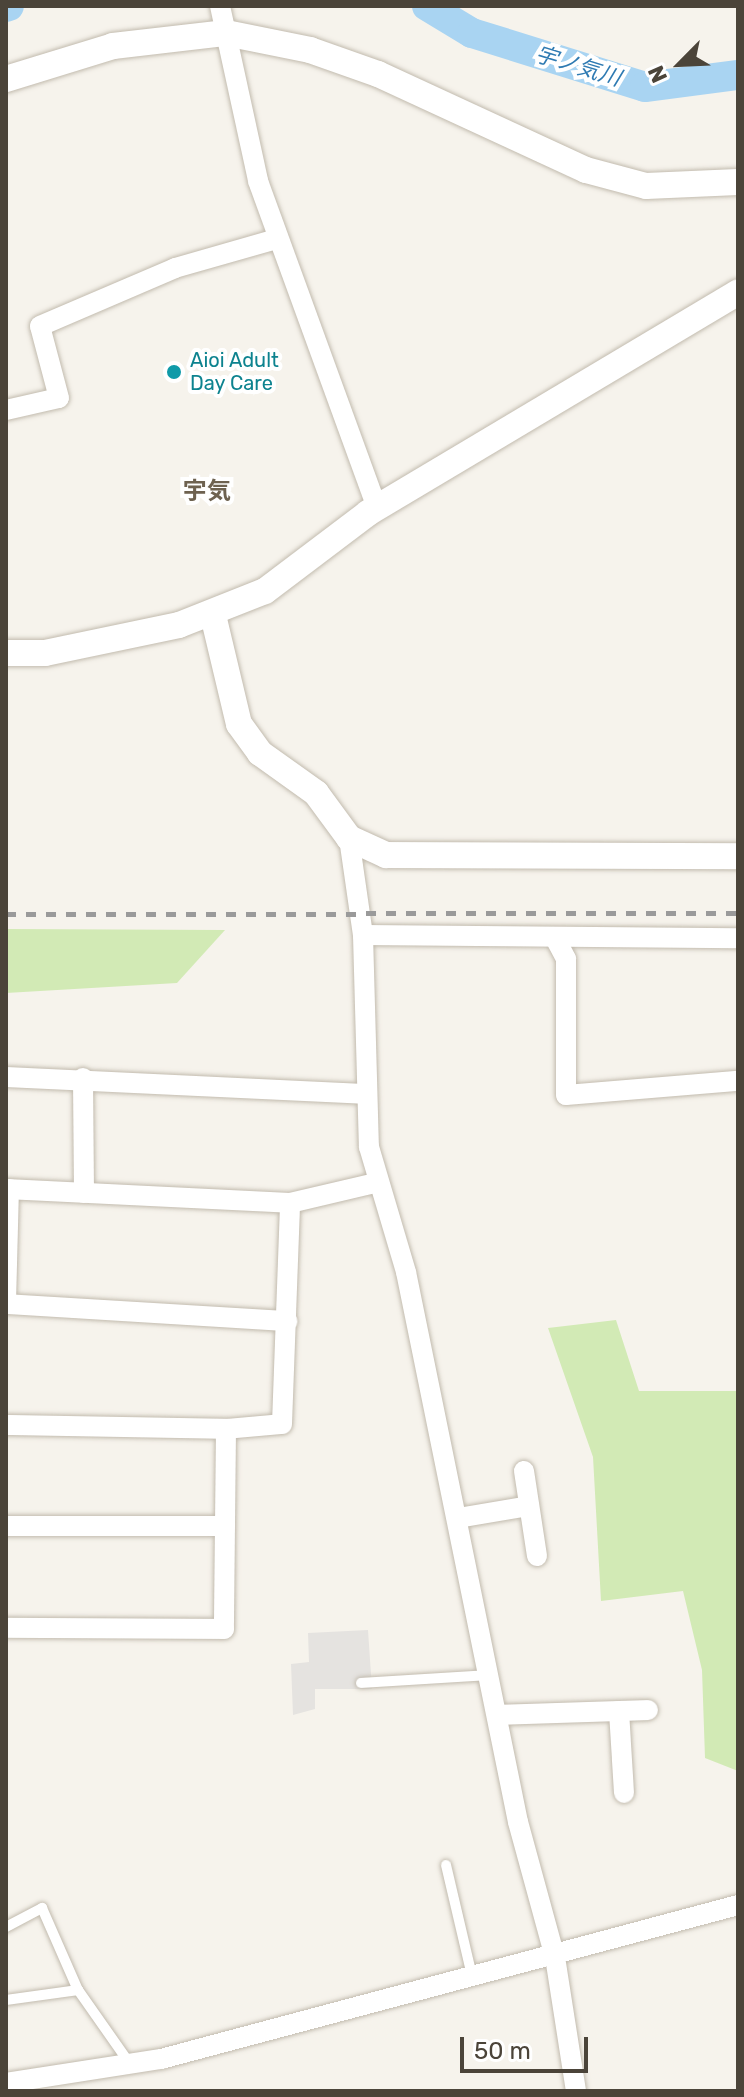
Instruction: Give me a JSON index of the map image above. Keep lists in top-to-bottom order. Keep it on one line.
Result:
{"districts":["宇気"],"water":["宇ノ気川"],"places":["Aioi Adult Day Care"],"scale_bar":"50 m","north":"bottom left"}
